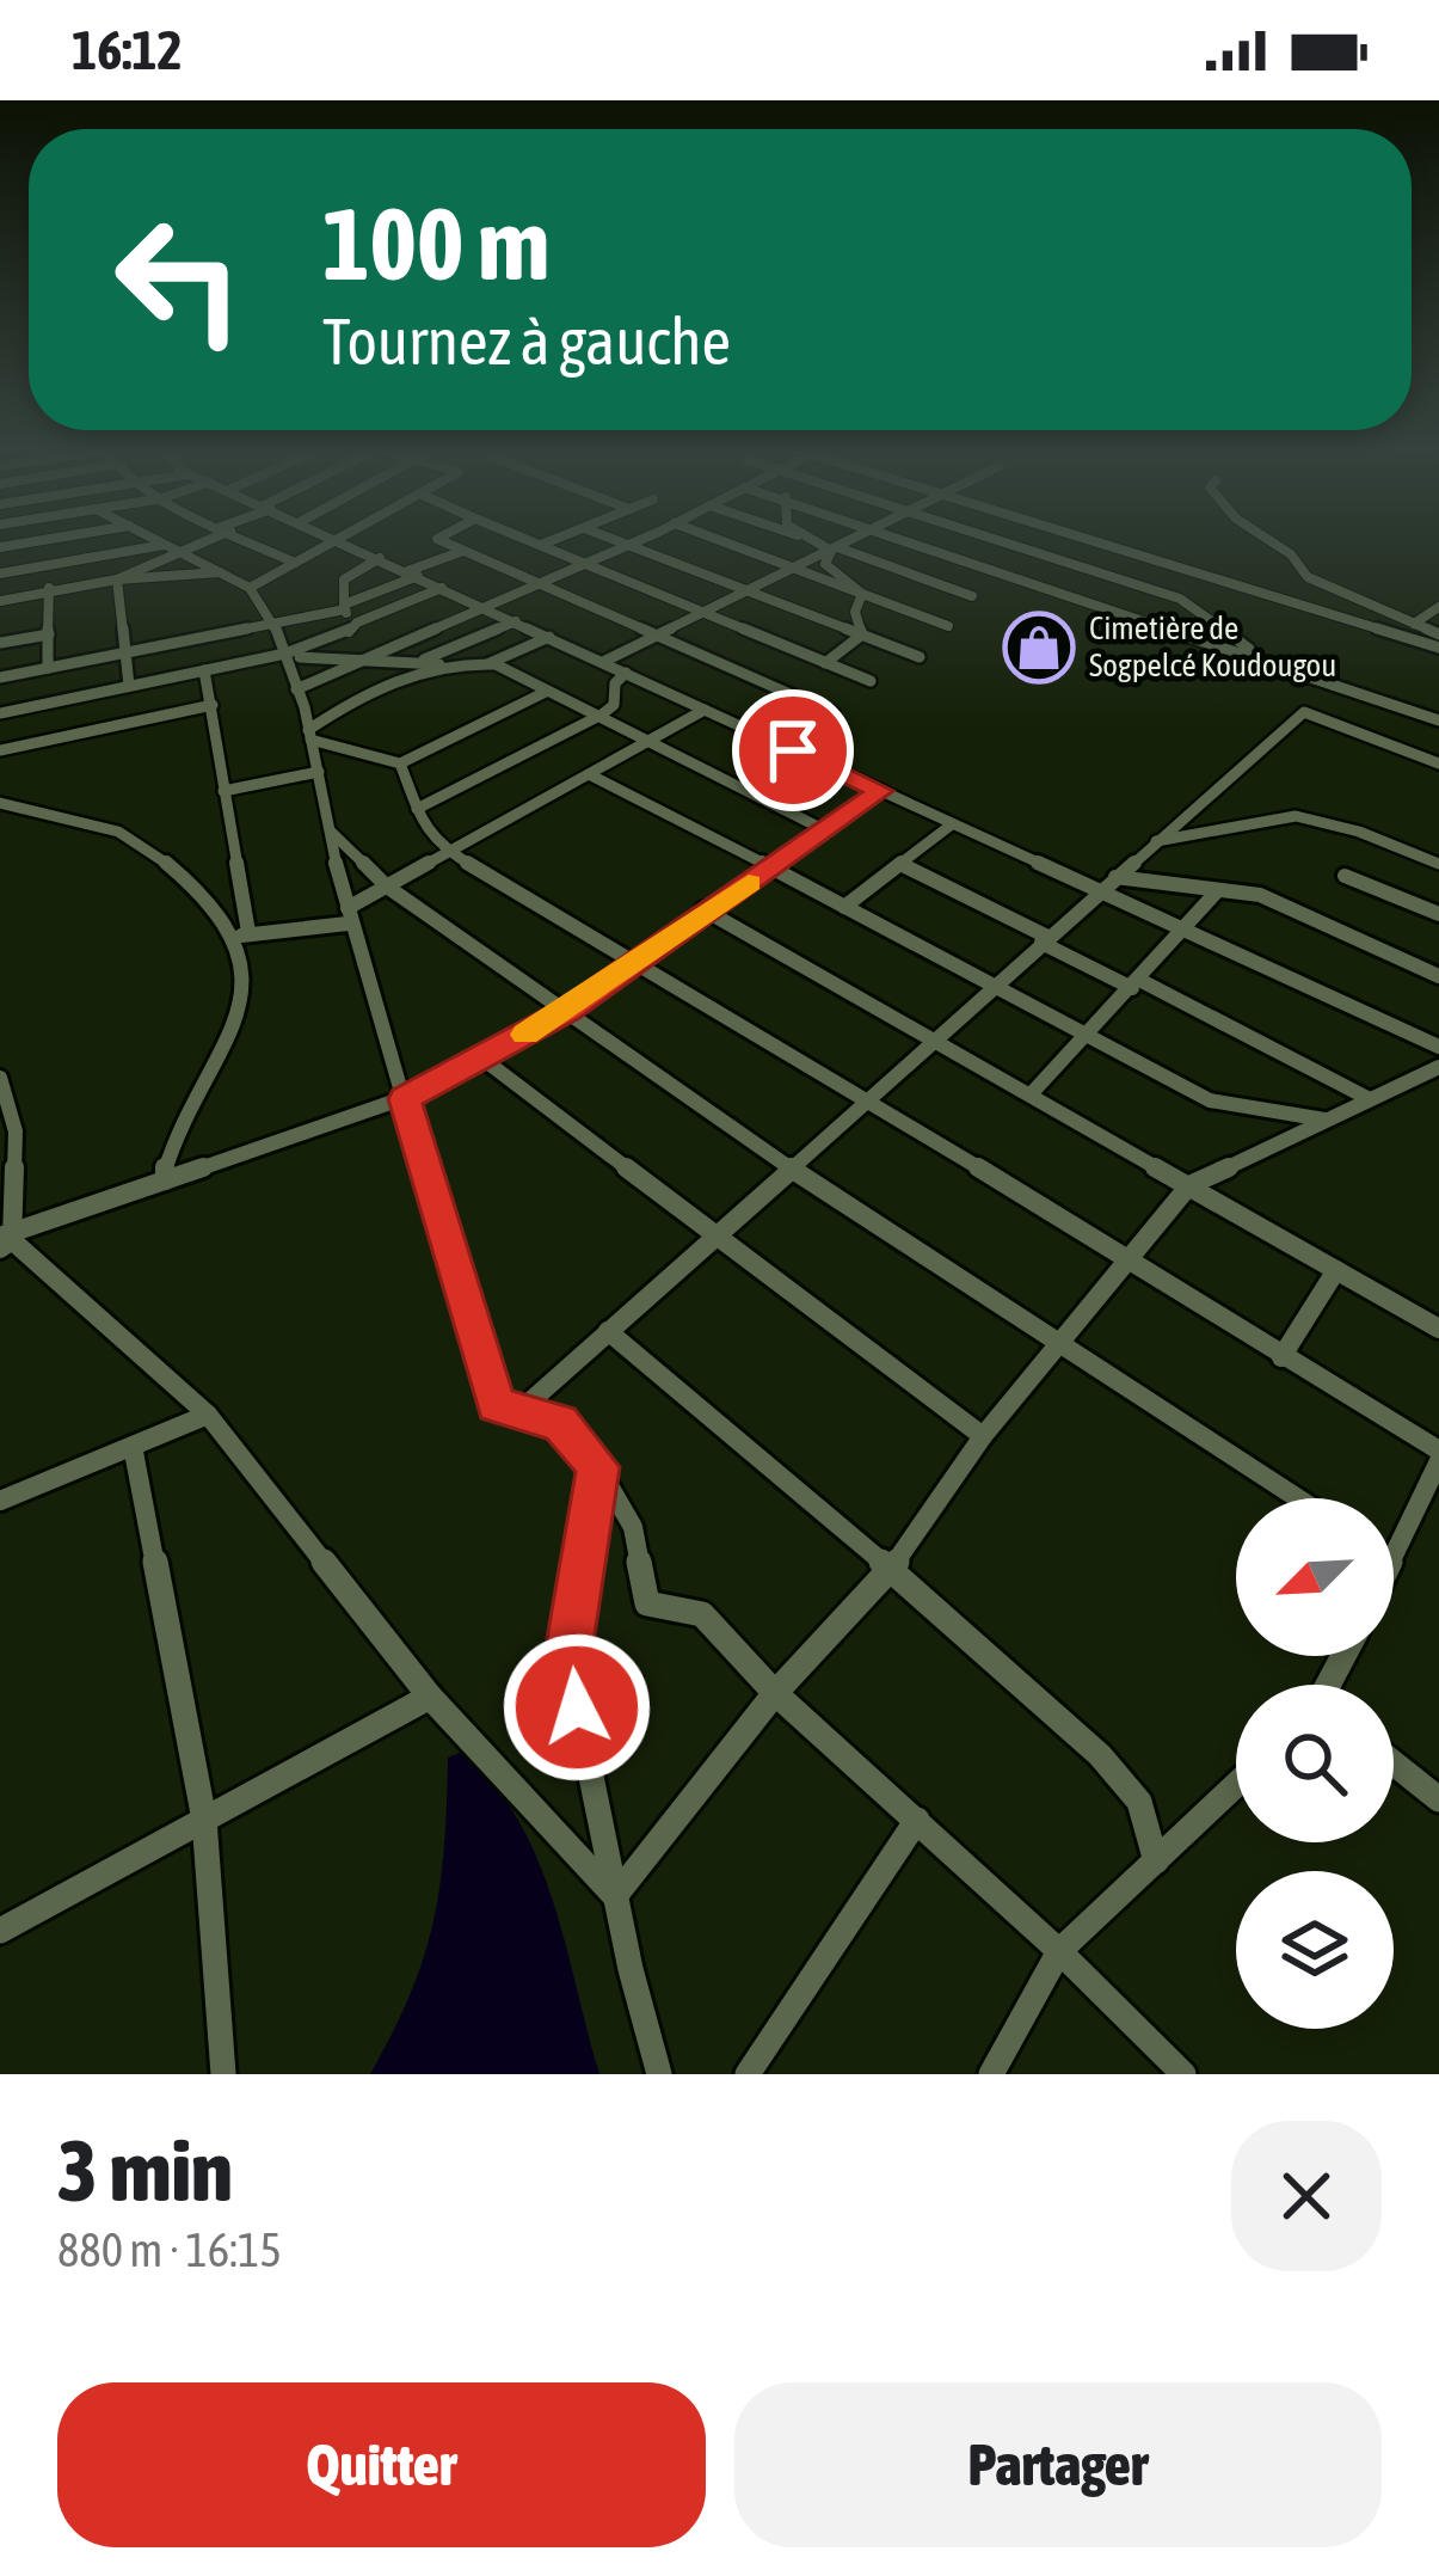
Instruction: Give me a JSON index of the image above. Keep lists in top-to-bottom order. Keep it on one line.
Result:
{"places":{"shop":["Cimetière de Sogpelcé Koudougou"]},"north":"bottom left","page":{"status":"16:12","turn":["100 m","Tournez à gauche"],"heading":["3 min","880 m · 16:15"],"buttons":["Quitter","Partager"]}}
